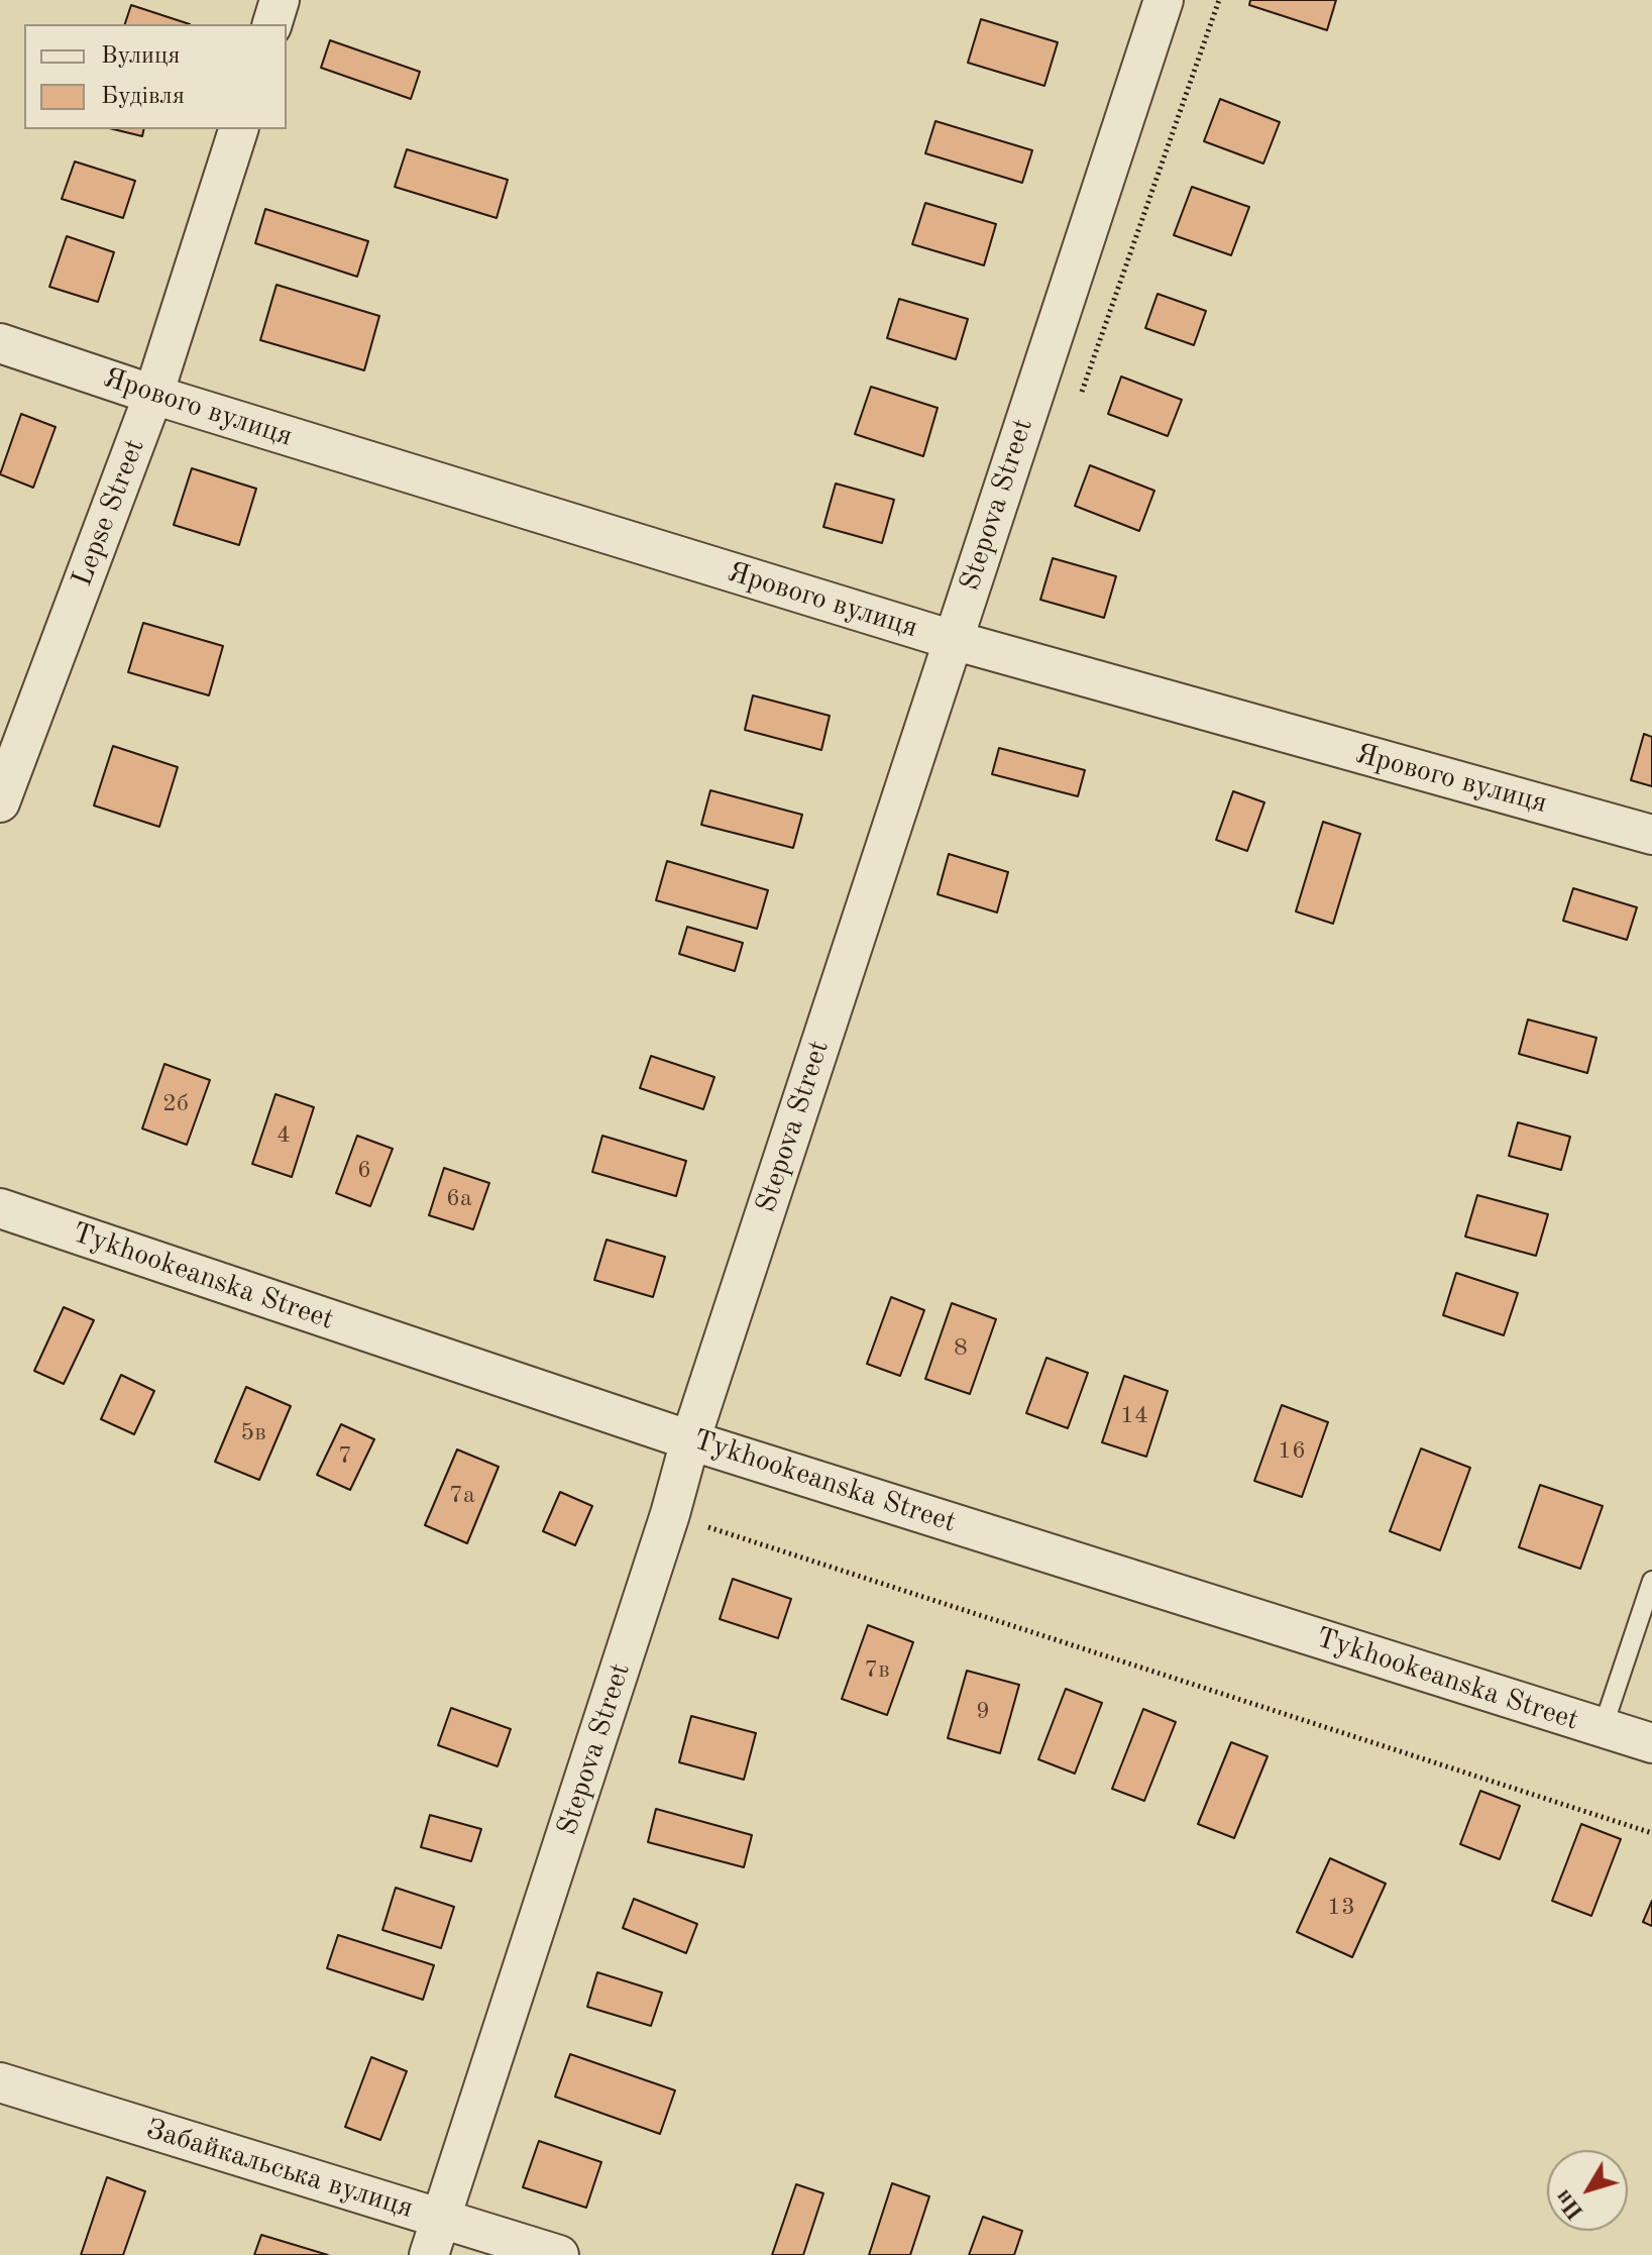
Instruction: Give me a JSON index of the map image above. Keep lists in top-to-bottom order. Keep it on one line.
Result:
{"streets":{"street":["Ярового вулиця","Stepova Street","Lepse Street","Tykhookeanska Street","Забайкальська вулиця"]},"crossings":[["Ярового вулиця","Stepova Street"],["Ярового вулиця","Lepse Street"],["Stepova Street","Tykhookeanska Street"],["Stepova Street","Забайкальська вулиця"]],"house_numbers":["2б","4","6","6а","8","14","5в","16","7","7а","7в","9","13"],"legend":["Вулиця","Будівля"],"north":"bottom left"}
